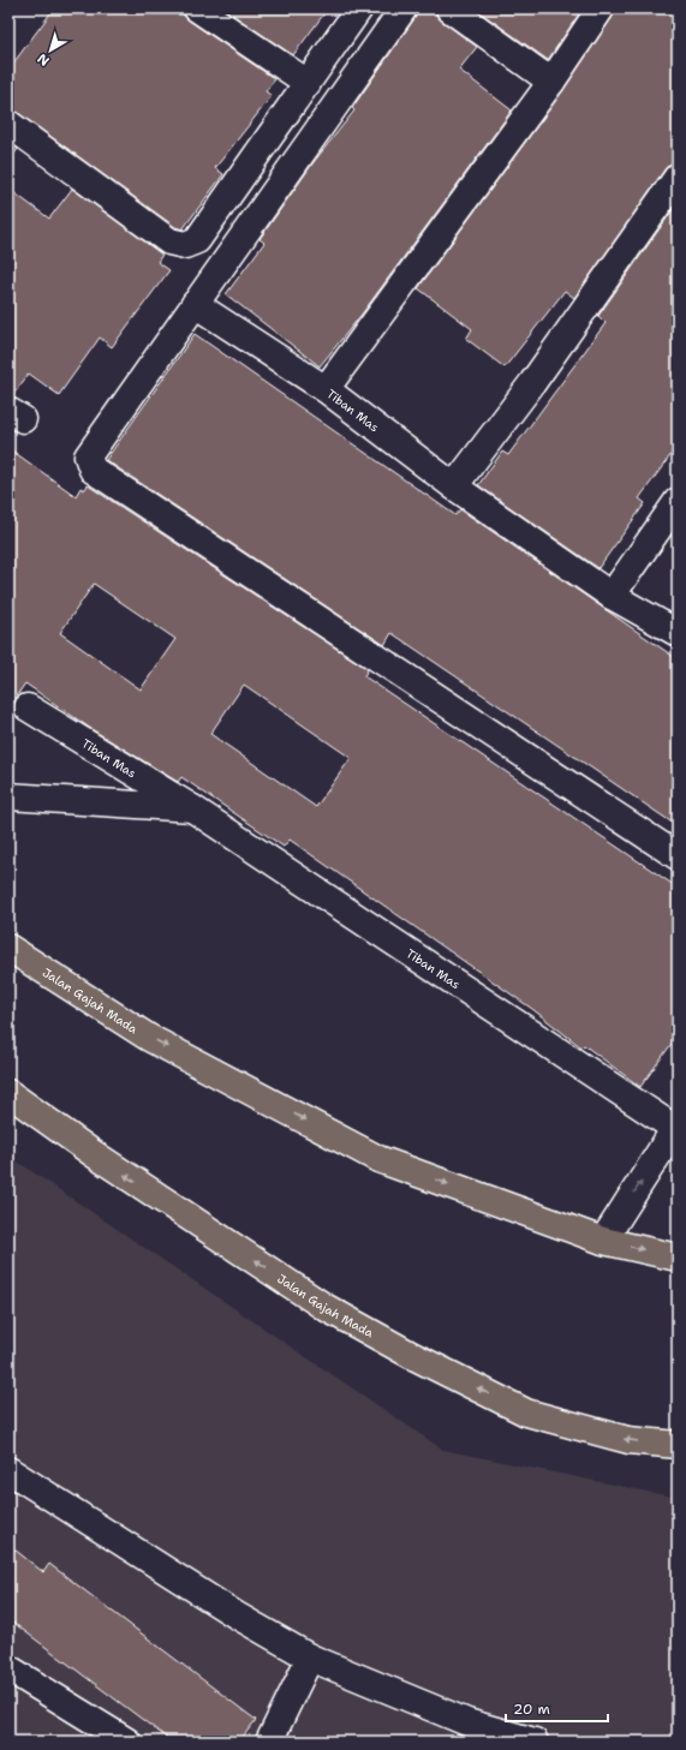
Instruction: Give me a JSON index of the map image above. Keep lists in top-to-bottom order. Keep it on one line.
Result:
{"streets":{"highway":["Jalan Gajah Mada"],"street":["Tiban Mas"]},"crossings":[["Tiban Mas","Jalan Gajah Mada"]],"scale_bar":"20 m","north":"bottom left"}
